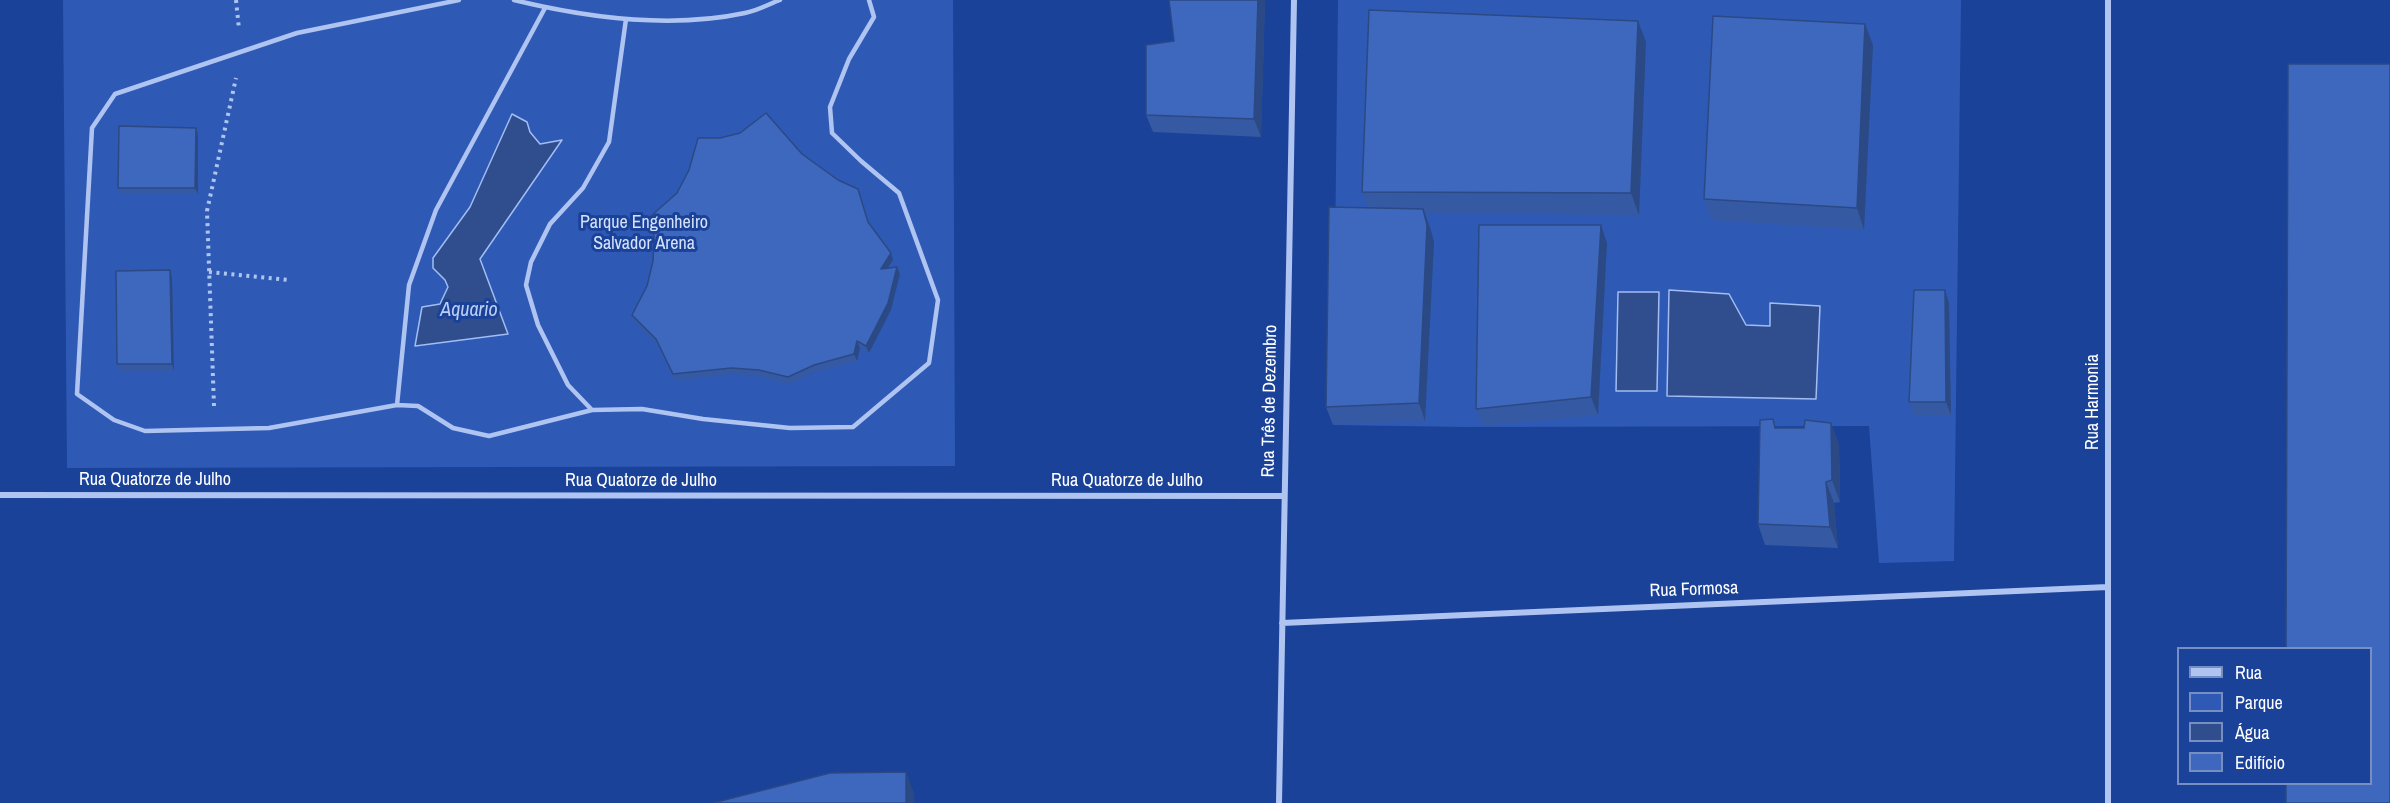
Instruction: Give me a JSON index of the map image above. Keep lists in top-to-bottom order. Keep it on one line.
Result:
{"streets":{"street":["Rua Três de Dezembro","Rua Harmonia","Rua Quatorze de Julho","Rua Formosa"]},"crossings":[["Rua Três de Dezembro","Rua Quatorze de Julho"],["Rua Três de Dezembro","Rua Formosa"],["Rua Harmonia","Rua Formosa"]],"water":["Aquario"],"parks":["Parque Engenheiro Salvador Arena"],"legend":["Rua","Parque","Água","Edifício"]}
